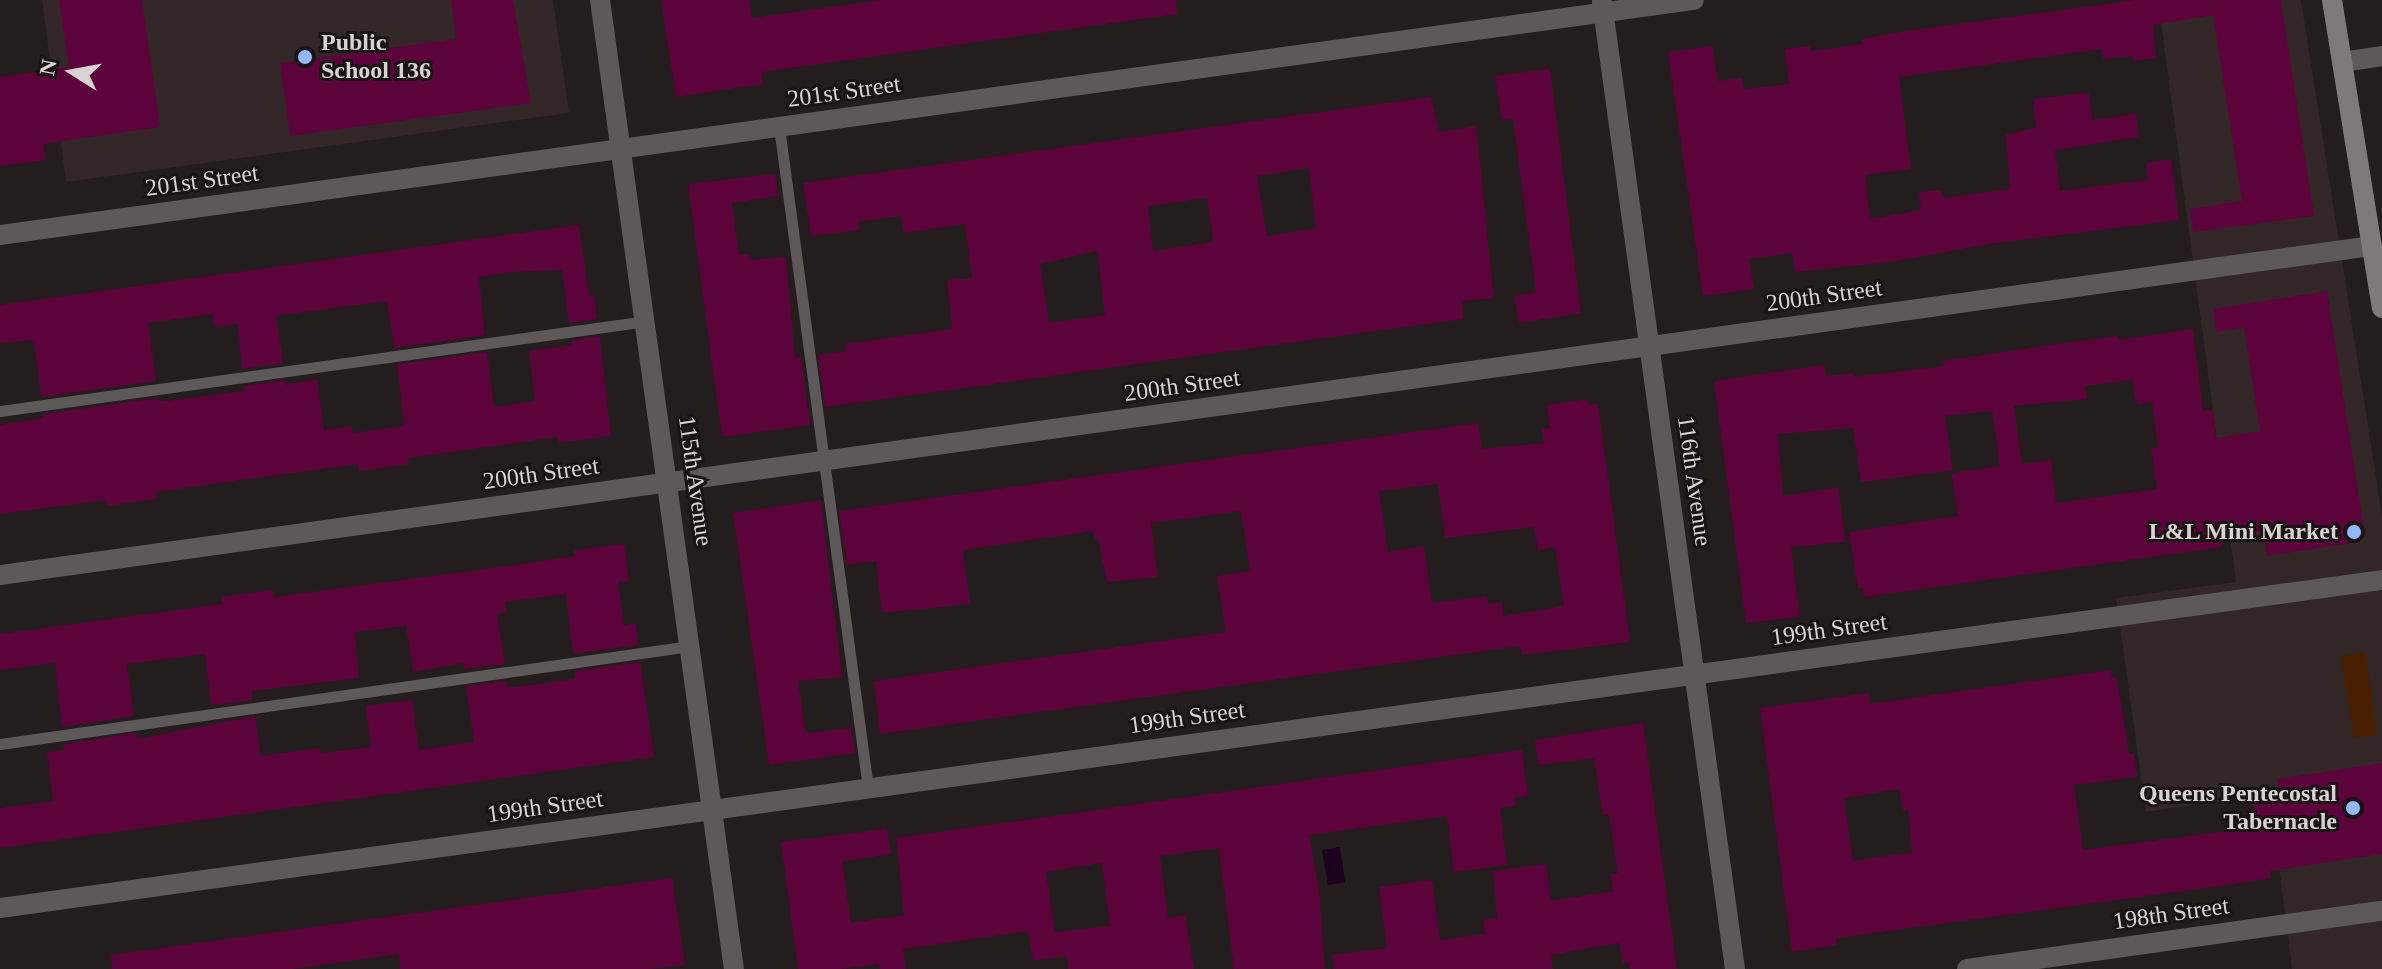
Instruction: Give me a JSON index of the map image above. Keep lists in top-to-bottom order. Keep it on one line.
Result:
{"streets":{"street":["201st Street","200th Street","115th Avenue","116th Avenue","199th Street","198th Street"]},"crossings":[["201st Street","115th Avenue"],["201st Street","116th Avenue"],["200th Street","115th Avenue"],["200th Street","116th Avenue"],["115th Avenue","199th Street"],["116th Avenue","199th Street"]],"places":["Public School 136","L&L Mini Market","Queens Pentecostal Tabernacle"],"north":"left"}
